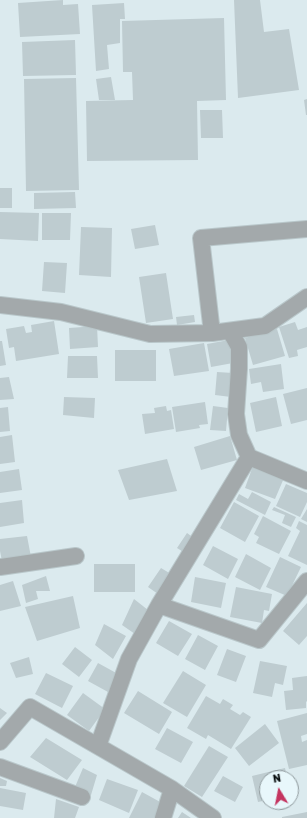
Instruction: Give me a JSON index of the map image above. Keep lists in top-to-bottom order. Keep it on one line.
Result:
{"north":"top"}
